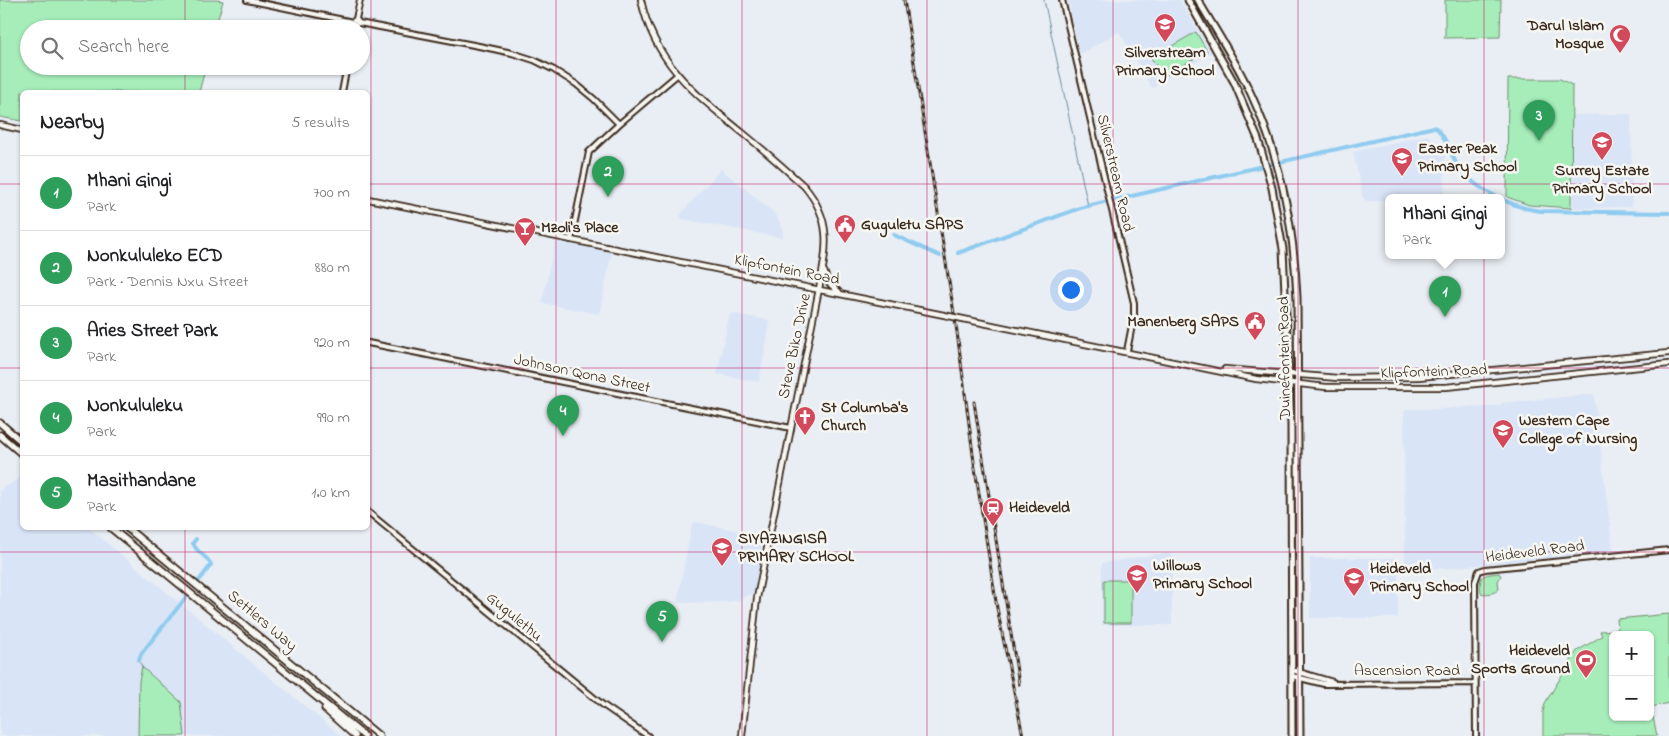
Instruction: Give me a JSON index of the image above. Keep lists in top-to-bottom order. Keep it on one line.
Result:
{"streets":{"highway":["Settlers Way"],"main road":["Klipfontein Road","Steve Biko Drive","Duinefontein Road"],"street":["Silverstream Road","Johnson Qona Street","Heideveld Road","Gugulethu","Ascension Road"]},"crossings":[["Silverstream Road","Klipfontein Road"],["Klipfontein Road","Steve Biko Drive"],["Klipfontein Road","Duinefontein Road"],["Steve Biko Drive","Johnson Qona Street"],["Duinefontein Road","Ascension Road"],["Heideveld Road","Ascension Road"]],"places":{"school or university":["Silverstream Primary School","Surrey Estate Primary School","Easter Peak Primary School","Western Cape College of Nursing","SIYAZINGISA PRIMARY SCHOOL","Willows Primary School","Heideveld Primary School"],"mosque":["Darul Islam Mosque"],"public building":["Guguletu SAPS","Manenberg SAPS"],"bar":["Mzoli's Place"],"church":["St Columba's Church"],"station":["Heideveld"],"sports":["Heideveld Sports Ground"]},"page":{"search":"Search here","heading":["Nearby","5 results"],"pins":["3","2","1","4","5"],"list":[{"mark":"1","name":"Mhani Gingi","note":"Park","value":"700 m"},{"mark":"2","name":"Nonkululeko ECD","note":"Park · Dennis Nxu Street","value":"880 m"},{"mark":"3","name":"Aries Street Park","note":"Park","value":"920 m"},{"mark":"4","name":"Nonkululeku","note":"Park","value":"990 m"},{"mark":"5","name":"Masithandane","note":"Park","value":"1.0 km"}],"popup":["Mhani Gingi","Park"],"map_buttons":["+","−"]}}
